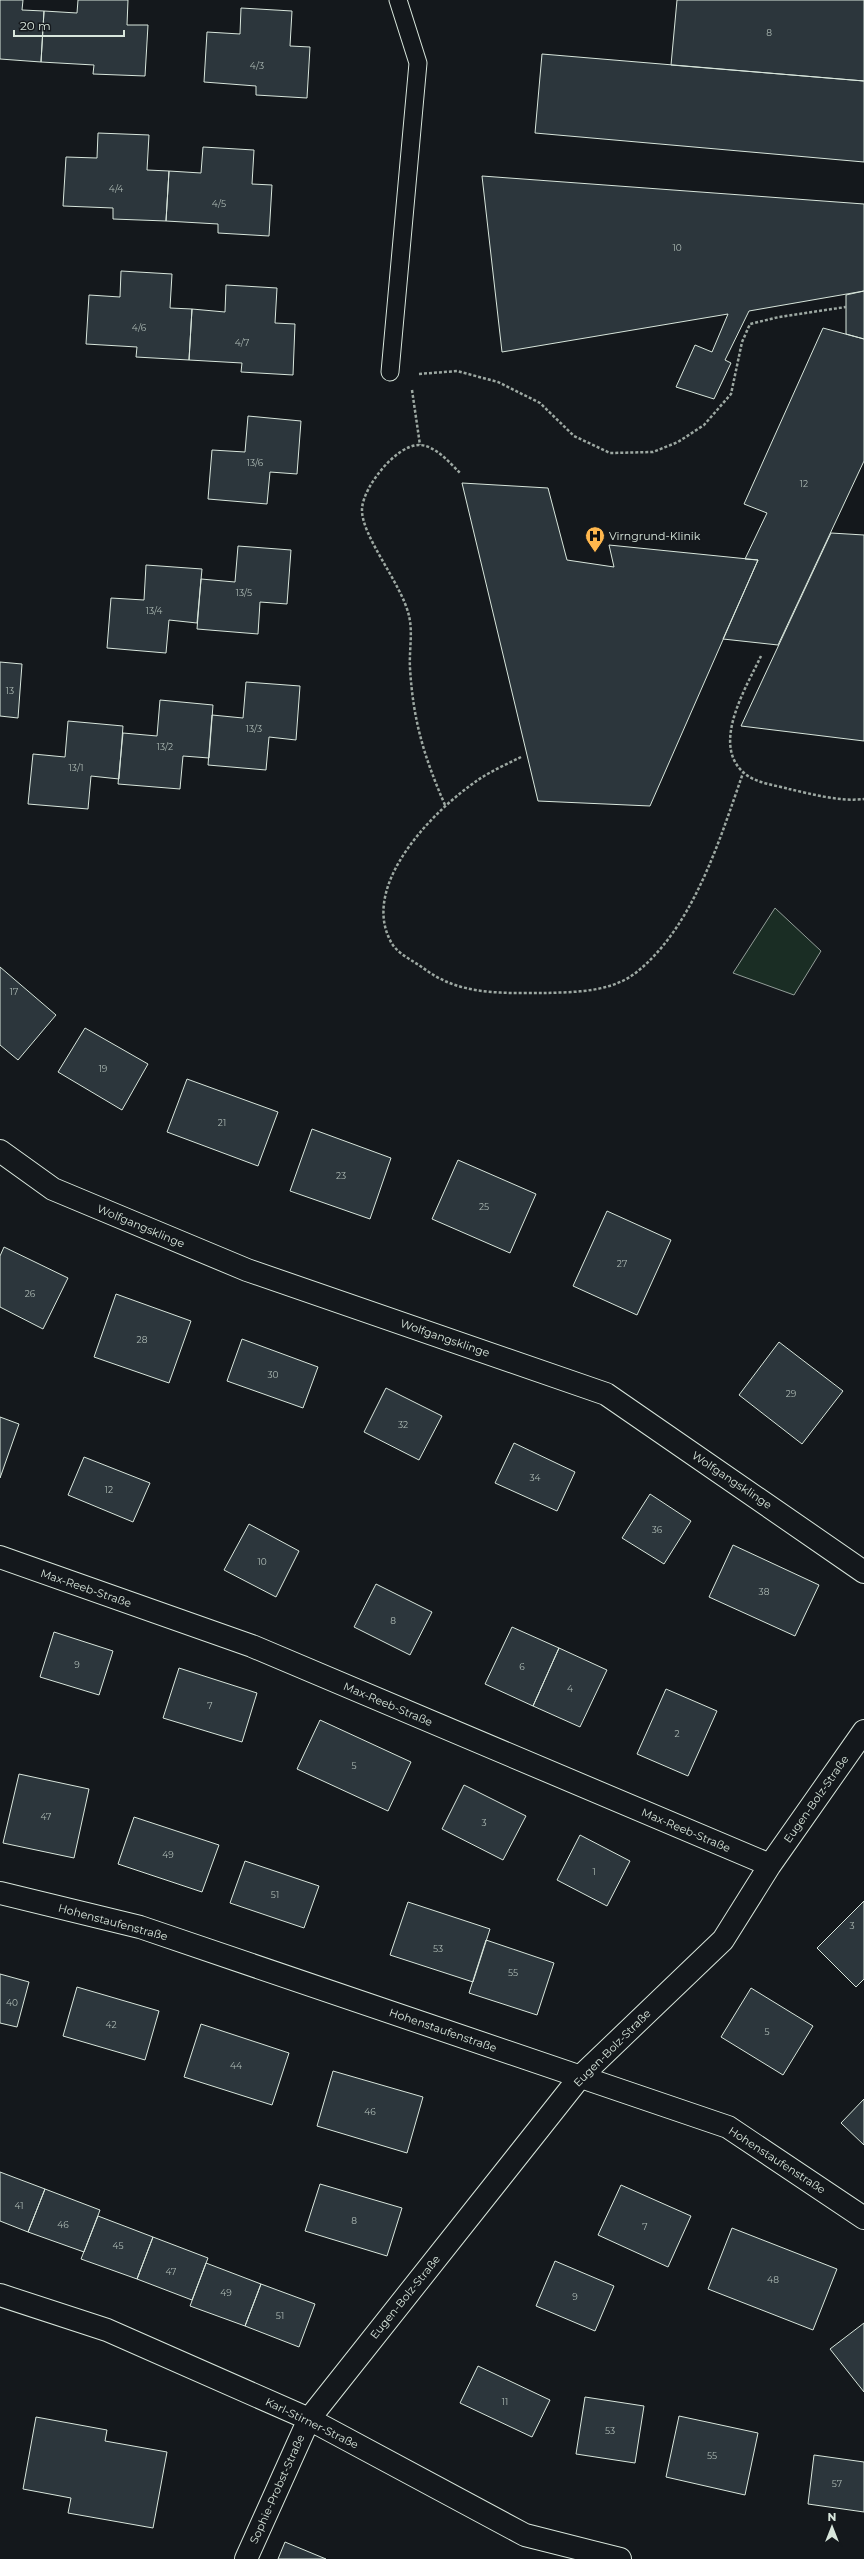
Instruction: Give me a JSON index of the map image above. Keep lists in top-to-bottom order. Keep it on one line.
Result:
{"streets":{"street":["Wolfgangsklinge","Max-Reeb-Straße","Eugen-Bolz-Straße","Hohenstaufenstraße","Karl-Stirner-Straße","Sophie-Probst-Straße"]},"crossings":[["Max-Reeb-Straße","Eugen-Bolz-Straße"],["Eugen-Bolz-Straße","Hohenstaufenstraße"],["Eugen-Bolz-Straße","Karl-Stirner-Straße"],["Eugen-Bolz-Straße","Sophie-Probst-Straße"],["Karl-Stirner-Straße","Sophie-Probst-Straße"]],"places":{"hospital":["Virngrund-Klinik"]},"house_numbers":["8","4/3","4/4","4/5","10","4/6","4/7","13/6","12","13/5","13/4","13","13/3","13/2","13/1","17","19","21","23","25","27","26","28","30","29","32","34","12","36","10","38","8","9","6","4","7","2","5","47","3","49","1","51","3","53","55","40","42","5","44","46","41","8","46","7","45","47","48","49","9","51","11","53","55","57"],"scale_bar":"20 m","north":"top"}
